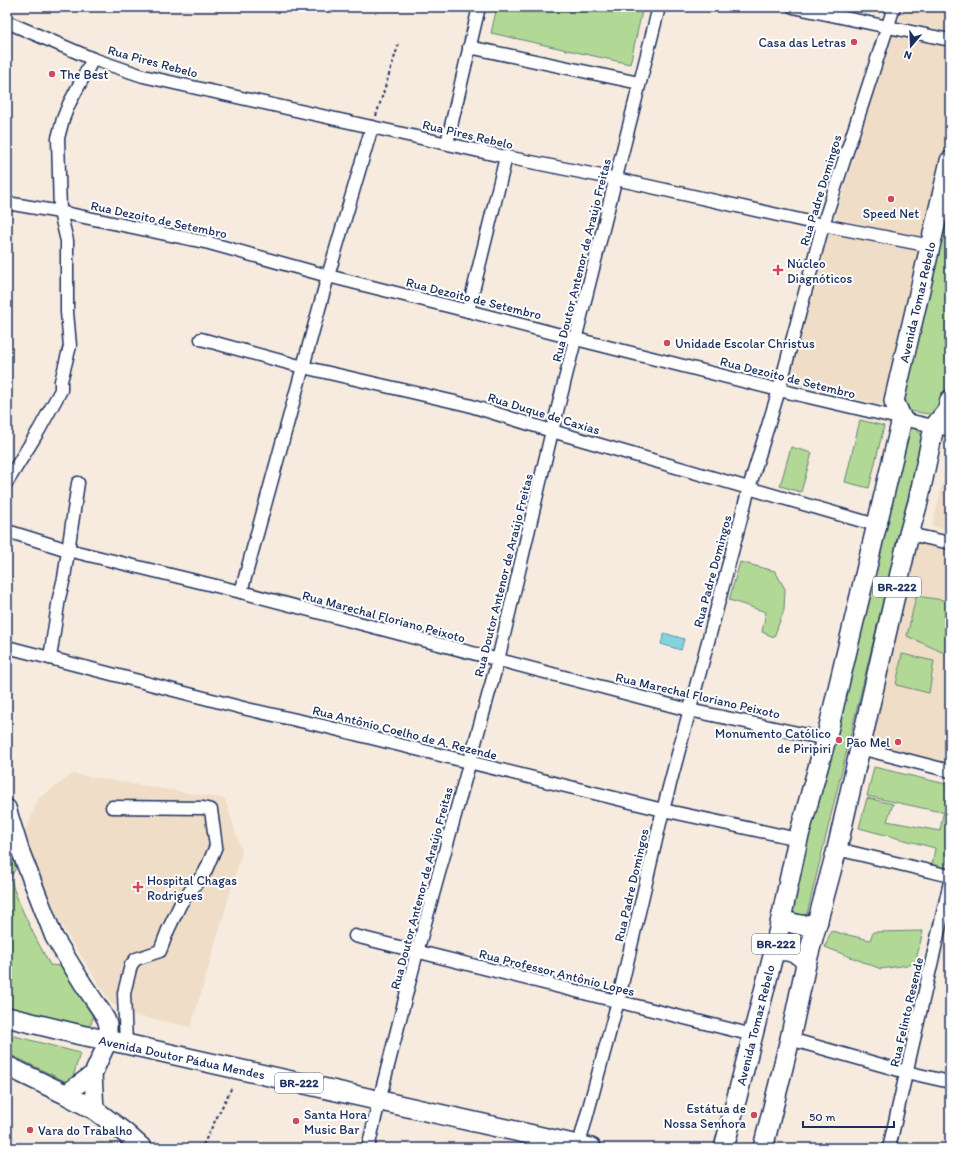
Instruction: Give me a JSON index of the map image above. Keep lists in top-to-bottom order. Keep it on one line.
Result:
{"streets":{"main road":["Avenida Tomaz Rebelo","BR-222","Avenida Doutor Pádua Mendes"],"street":["Rua Pires Rebelo","Rua Padre Domingos","Rua Dezoito de Setembro","Rua Doutor Antenor de Araújo Freitas","Rua Duque de Caxias","Rua Marechal Floriano Peixoto","Rua Antônio Coelho de A. Rezende","Rua Professor Antônio Lopes","Rua Felinto Resende"]},"crossings":[["Rua Pires Rebelo","Rua Padre Domingos"],["Rua Pires Rebelo","Rua Doutor Antenor de Araújo Freitas"],["Rua Pires Rebelo","Avenida Tomaz Rebelo"],["Rua Padre Domingos","Rua Dezoito de Setembro"],["Rua Padre Domingos","Rua Duque de Caxias"],["Rua Padre Domingos","Rua Marechal Floriano Peixoto"],["Rua Padre Domingos","Rua Antônio Coelho de A. Rezende"],["Rua Padre Domingos","Rua Professor Antônio Lopes"],["Rua Padre Domingos","Avenida Doutor Pádua Mendes"],["Rua Dezoito de Setembro","Rua Doutor Antenor de Araújo Freitas"],["Rua Dezoito de Setembro","Avenida Tomaz Rebelo"],["Rua Dezoito de Setembro","BR-222"],["Rua Doutor Antenor de Araújo Freitas","Rua Duque de Caxias"],["Rua Doutor Antenor de Araújo Freitas","Rua Marechal Floriano Peixoto"],["Rua Doutor Antenor de Araújo Freitas","Rua Antônio Coelho de A. Rezende"],["Rua Doutor Antenor de Araújo Freitas","Rua Professor Antônio Lopes"],["Rua Doutor Antenor de Araújo Freitas","Avenida Doutor Pádua Mendes"],["Avenida Tomaz Rebelo","BR-222"],["Avenida Tomaz Rebelo","Rua Marechal Floriano Peixoto"],["Avenida Tomaz Rebelo","Rua Antônio Coelho de A. Rezende"],["Avenida Tomaz Rebelo","Rua Professor Antônio Lopes"],["Rua Duque de Caxias","BR-222"],["BR-222","Rua Marechal Floriano Peixoto"]],"places":{"other":["Casa das Letras","The Best","Speed Net","Unidade Escolar Christus","Monumento Católico de Piripiri","Pão Mel","Estátua de Nossa Senhora","Santa Hora Music Bar","Vara do Trabalho"],"health":["Núcleo Diagnóticos","Hospital Chagas Rodrigues"]},"scale_bar":"50 m","north":"bottom"}
